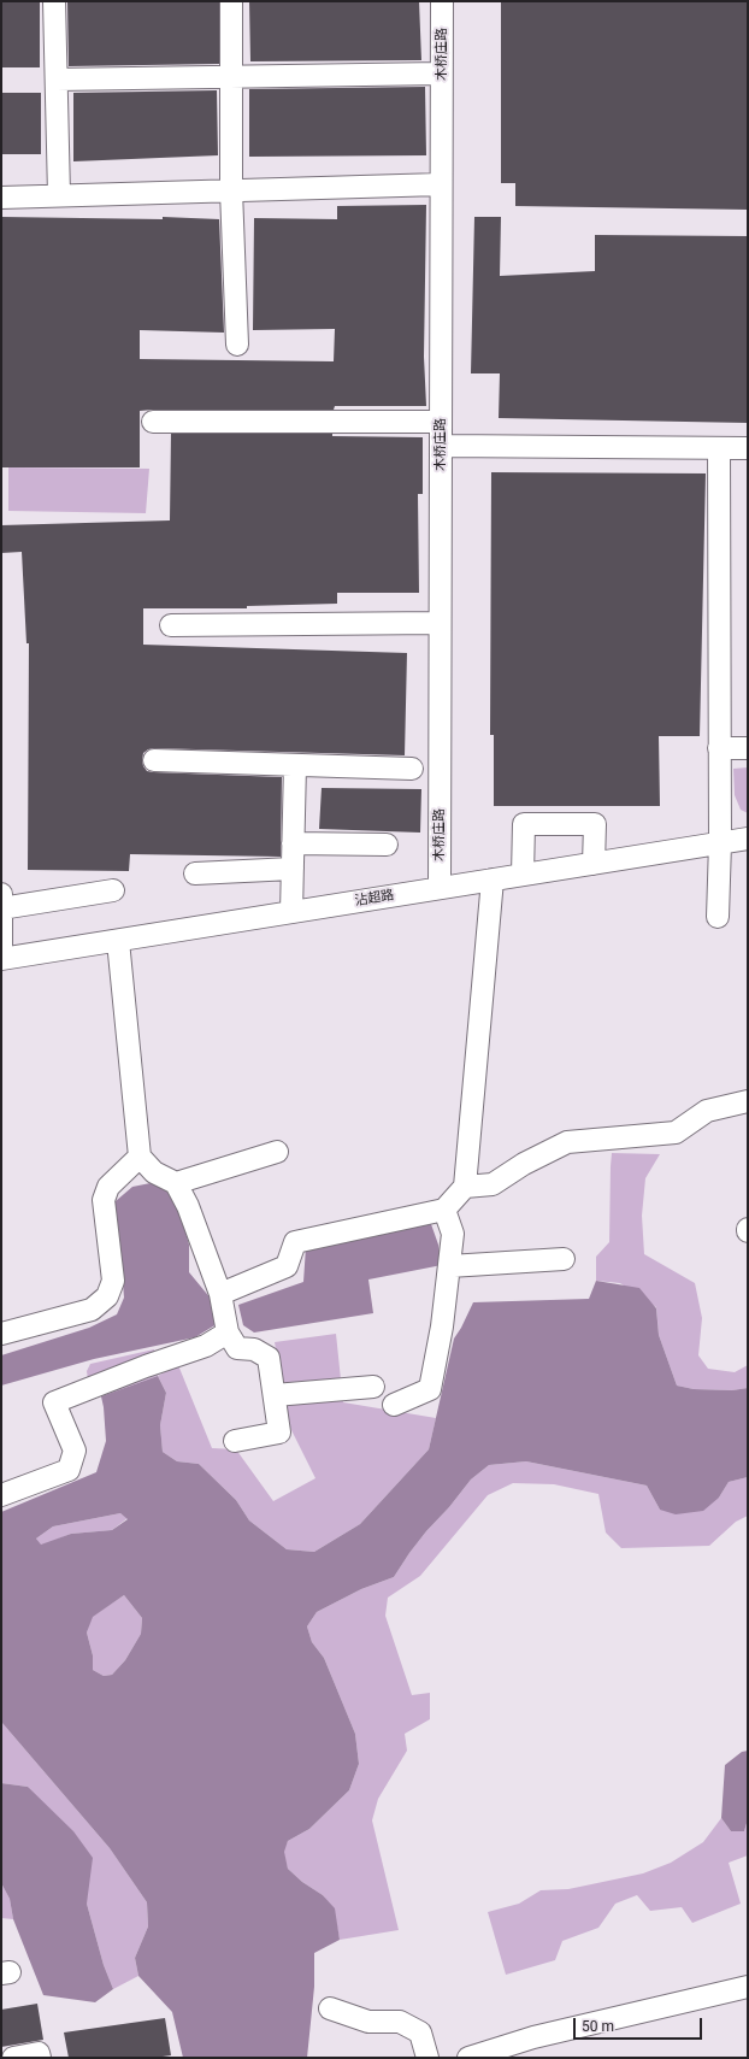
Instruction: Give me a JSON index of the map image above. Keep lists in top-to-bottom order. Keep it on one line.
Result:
{"streets":{"street":["木桥庄路","沾超路"]},"crossings":[["木桥庄路","沾超路"]],"scale_bar":"50 m"}
